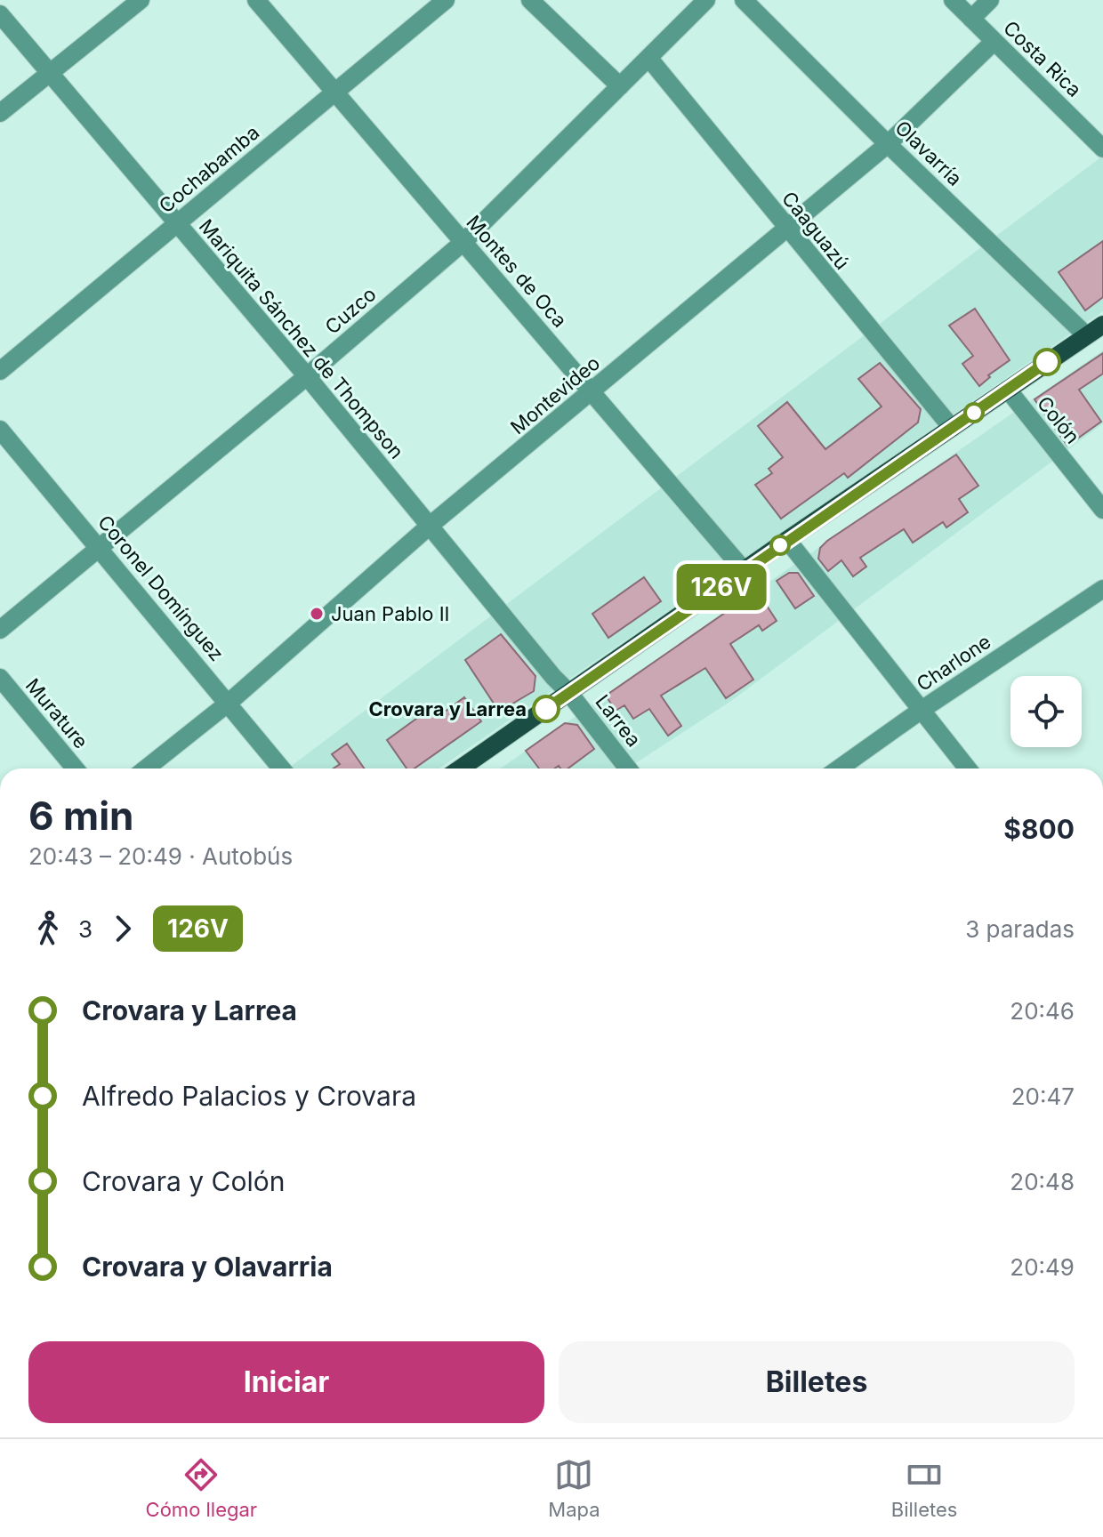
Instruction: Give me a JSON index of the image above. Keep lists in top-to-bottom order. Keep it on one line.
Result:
{"streets":{"street":["Costa Rica","Olavarría","Cochabamba","Caaguazú","Montes de Oca","Cuzco","Mariquita Sánchez de Thompson","Montevideo","Colón","Coronel Domínguez","Charlone","Murature","Larrea"]},"crossings":[["Costa Rica","Montevideo"],["Olavarría","Montevideo"],["Cochabamba","Montes de Oca"],["Cochabamba","Mariquita Sánchez de Thompson"],["Caaguazú","Cuzco"],["Caaguazú","Montevideo"],["Montes de Oca","Cuzco"],["Montes de Oca","Montevideo"],["Cuzco","Mariquita Sánchez de Thompson"],["Cuzco","Coronel Domínguez"],["Mariquita Sánchez de Thompson","Montevideo"],["Mariquita Sánchez de Thompson","Larrea"],["Montevideo","Coronel Domínguez"]],"places":["Juan Pablo II","Crovara y Larrea"],"lines":["bus line 126V"],"page":{"on_map":"126V","heading":["6 min","20:43 – 20:49 · Autobús","$800"],"legs":["3","126V","3 paradas"],"list":[{"name":"Crovara y Larrea","value":"20:46"},{"name":"Alfredo Palacios y Crovara","value":"20:47"},{"name":"Crovara y Colón","value":"20:48"},{"name":"Crovara y Olavarria","value":"20:49"}],"buttons":["Iniciar","Billetes"],"tabs":["Cómo llegar","Mapa","Billetes"]}}
